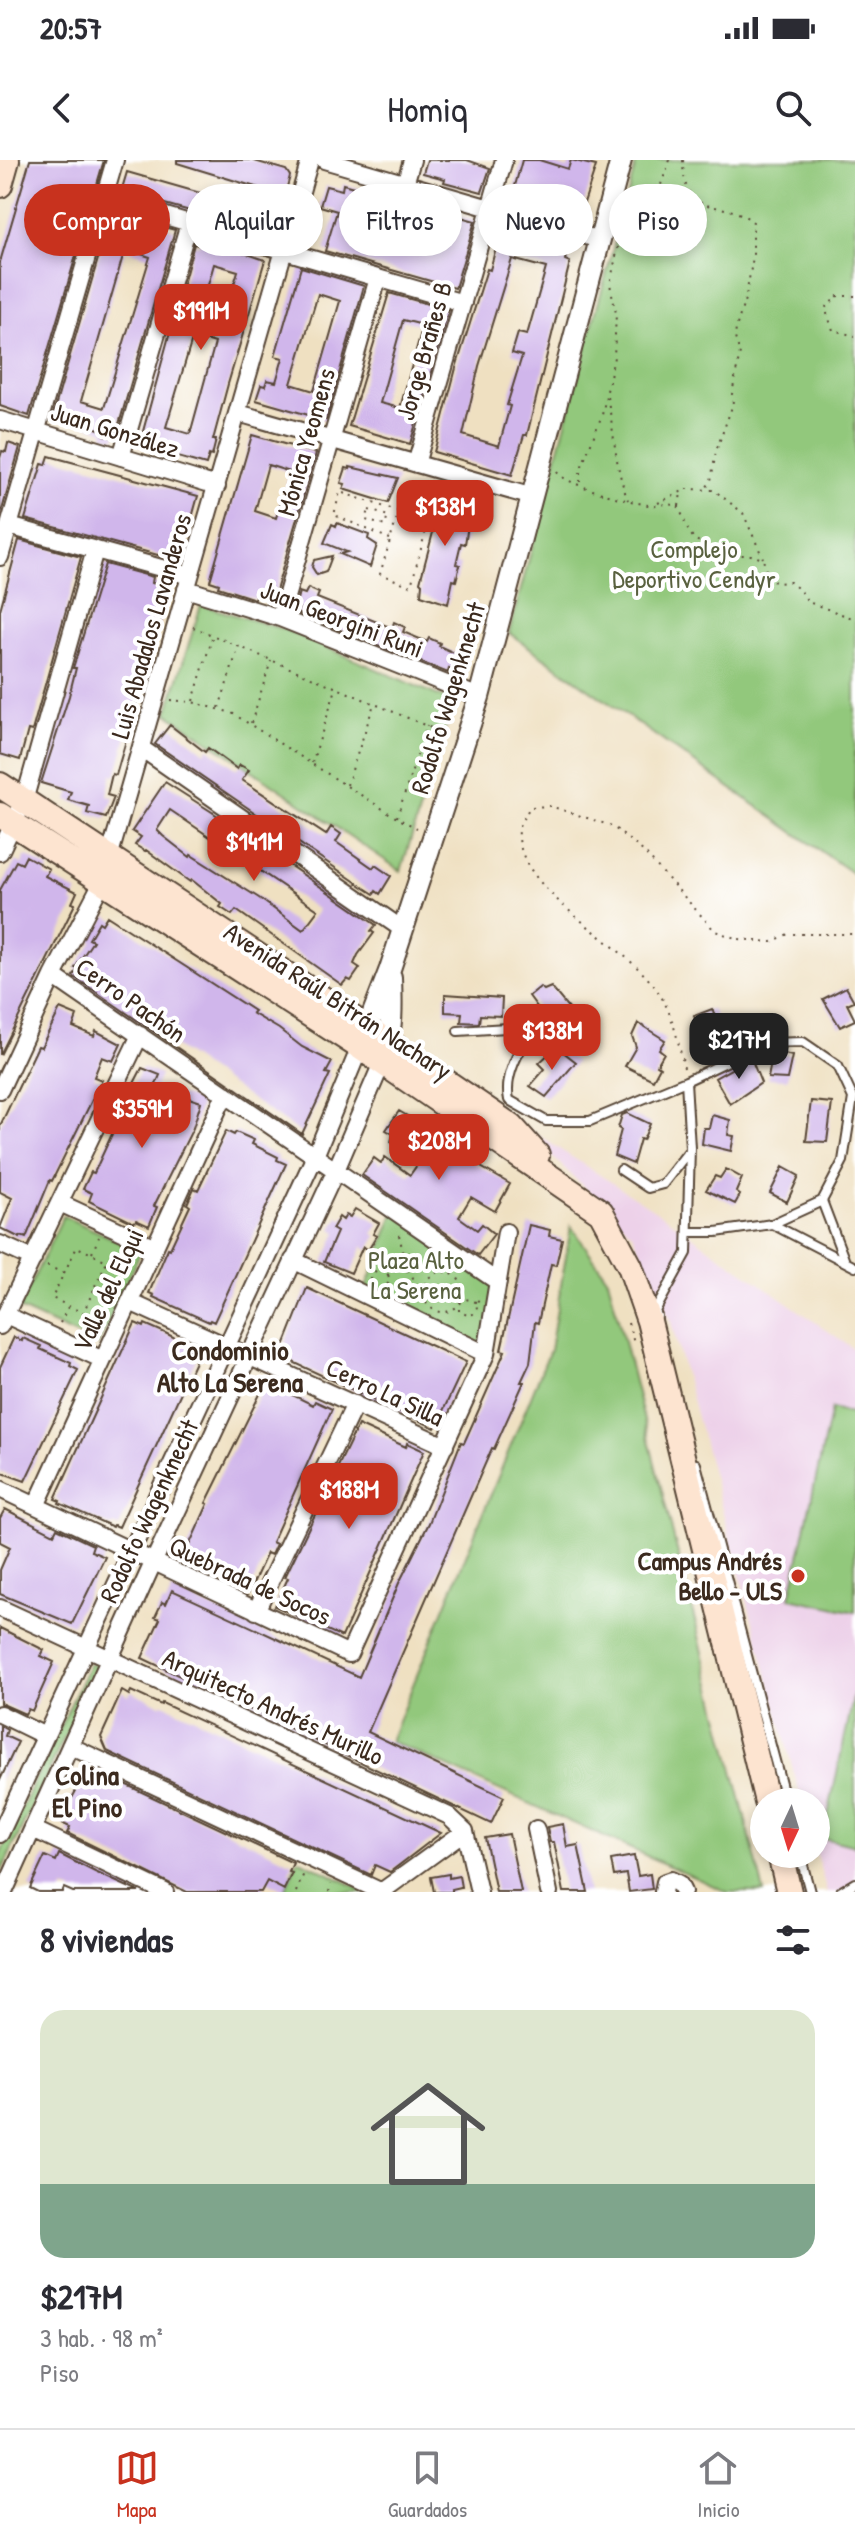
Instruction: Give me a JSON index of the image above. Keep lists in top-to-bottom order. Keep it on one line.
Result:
{"streets":{"main road":["Avenida Raúl Bitrán Nachary"],"street":["Jorge Brañes B","Juan González","Mónica Yeomens","Juan Georgini Runi","Luis Abadalos Lavanderos","Rodolfo Wagenknecht","Cerro Pachón","Valle del Elqui","Cerro La Silla","Quebrada de Socos","Arquitecto Andrés Murillo"]},"crossings":[["Juan González","Luis Abadalos Lavanderos"],["Mónica Yeomens","Juan Georgini Runi"],["Juan Georgini Runi","Luis Abadalos Lavanderos"],["Juan Georgini Runi","Rodolfo Wagenknecht"],["Luis Abadalos Lavanderos","Cerro Pachón"],["Luis Abadalos Lavanderos","Avenida Raúl Bitrán Nachary"],["Rodolfo Wagenknecht","Cerro Pachón"],["Rodolfo Wagenknecht","Avenida Raúl Bitrán Nachary"],["Rodolfo Wagenknecht","Cerro La Silla"],["Rodolfo Wagenknecht","Quebrada de Socos"],["Rodolfo Wagenknecht","Arquitecto Andrés Murillo"],["Cerro Pachón","Valle del Elqui"],["Valle del Elqui","Cerro La Silla"],["Valle del Elqui","Quebrada de Socos"],["Cerro La Silla","Quebrada de Socos"]],"districts":["Condominio Alto La Serena","Colina El Pino"],"parks":["Complejo Deportivo Cendyr","Plaza Alto La Serena"],"places":["Campus Andrés Bello - ULS"],"north":"bottom","page":{"status":"20:57","header":"Homiq","chip":["Comprar","Alquilar","Filtros","Nuevo","Piso"],"price":["$191M","$138M","$141M","$138M","$217M","$359M","$208M","$188M"],"heading":"8 viviendas","list":[{"name":"$217M","note":"3 hab. · 98 m² · Piso"}],"tabs":["Mapa","Guardados","Inicio"]}}
